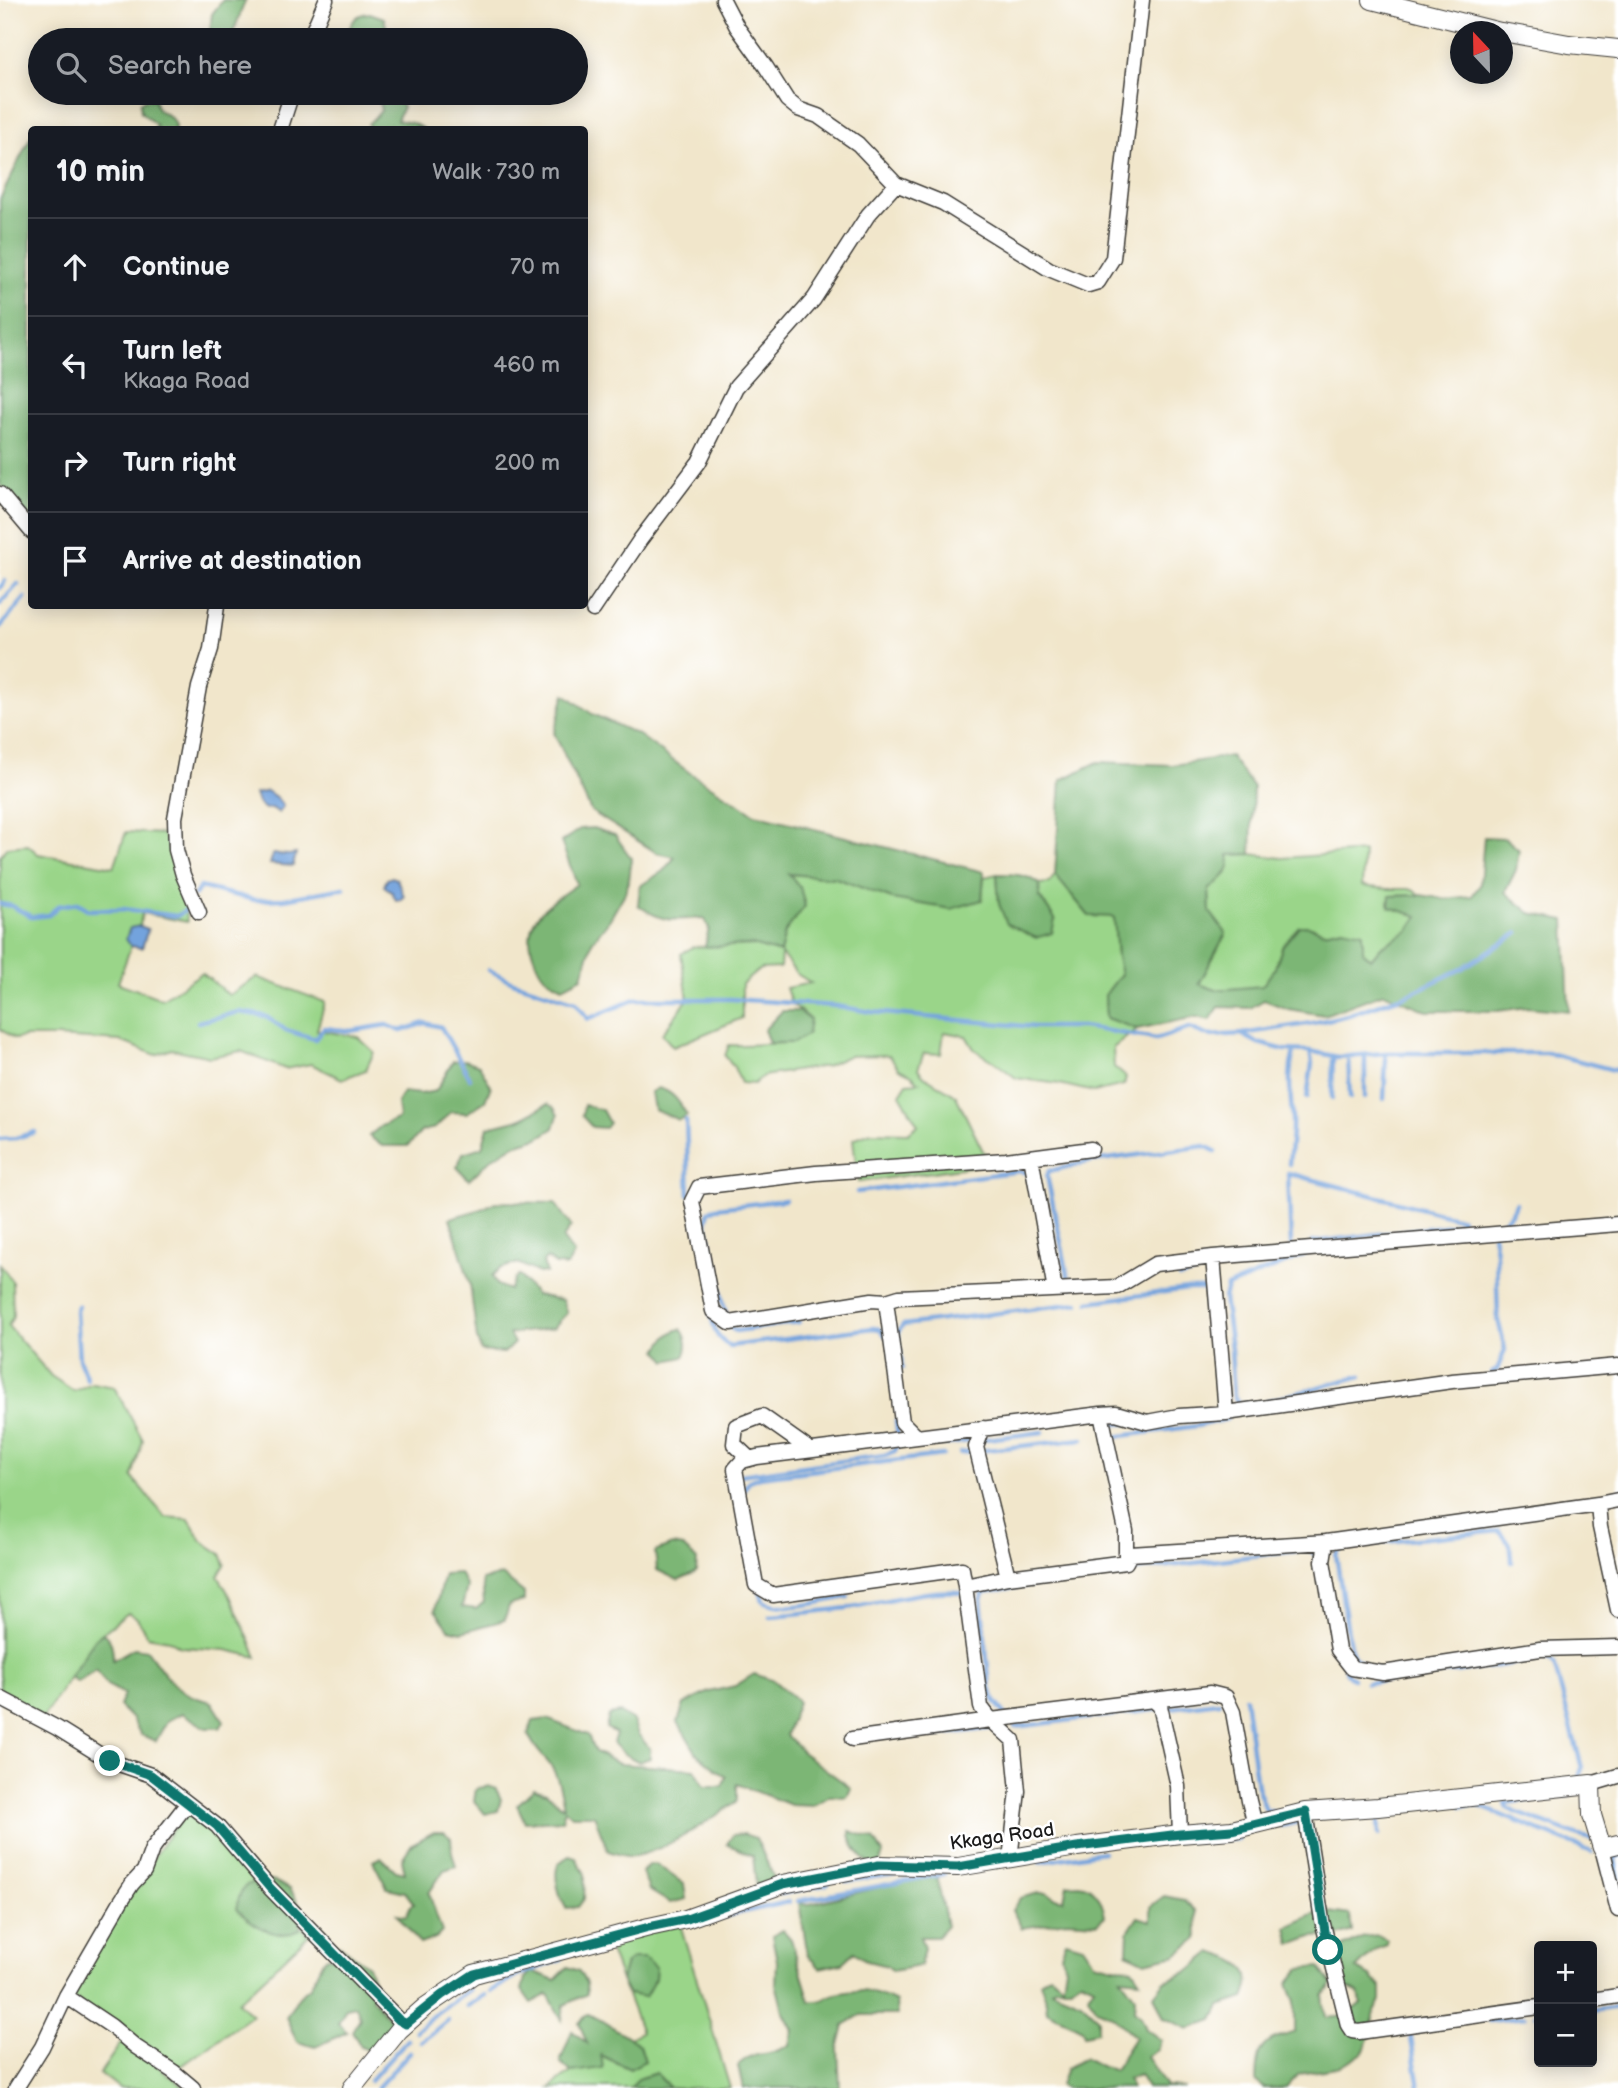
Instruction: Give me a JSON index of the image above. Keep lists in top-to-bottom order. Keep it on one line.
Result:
{"streets":{"street":["Kkaga Road"]},"north":"top","page":{"search":"Search here","heading":["10 min","Walk · 730 m"],"list":[["Continue","70 m"],["Turn left","Kkaga Road","460 m"],["Turn right","200 m"],"Arrive at destination"],"map_buttons":["+","−"]}}
